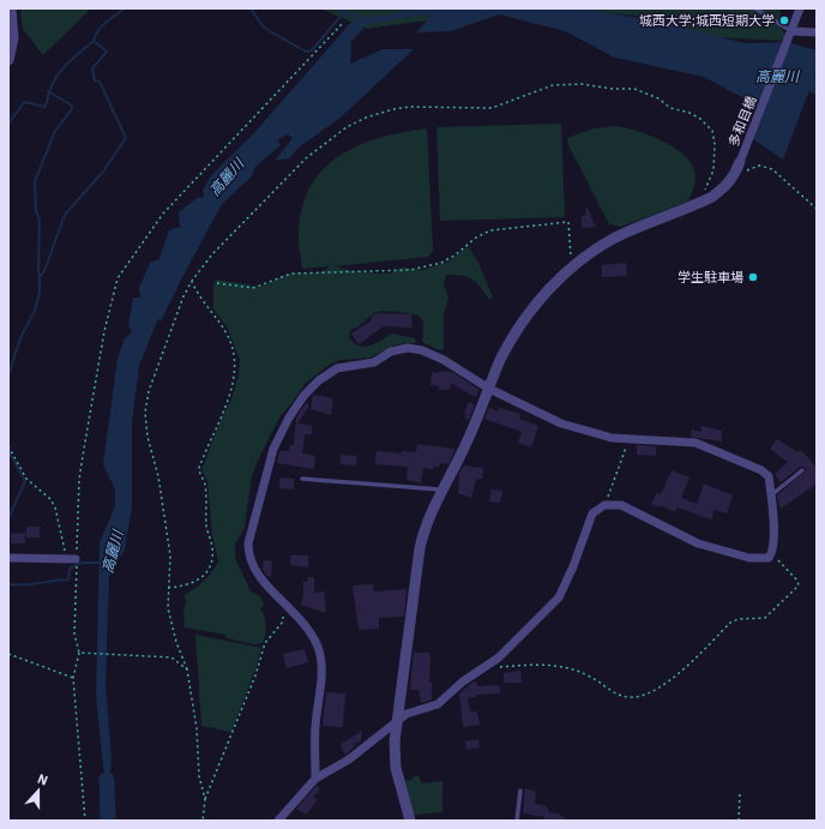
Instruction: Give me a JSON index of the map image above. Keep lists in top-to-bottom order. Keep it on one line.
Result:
{"streets":{"street":["多和目橋"]},"water":["高麗川"],"places":["城西大学;城西短期大学","学生駐車場"],"north":"top"}
